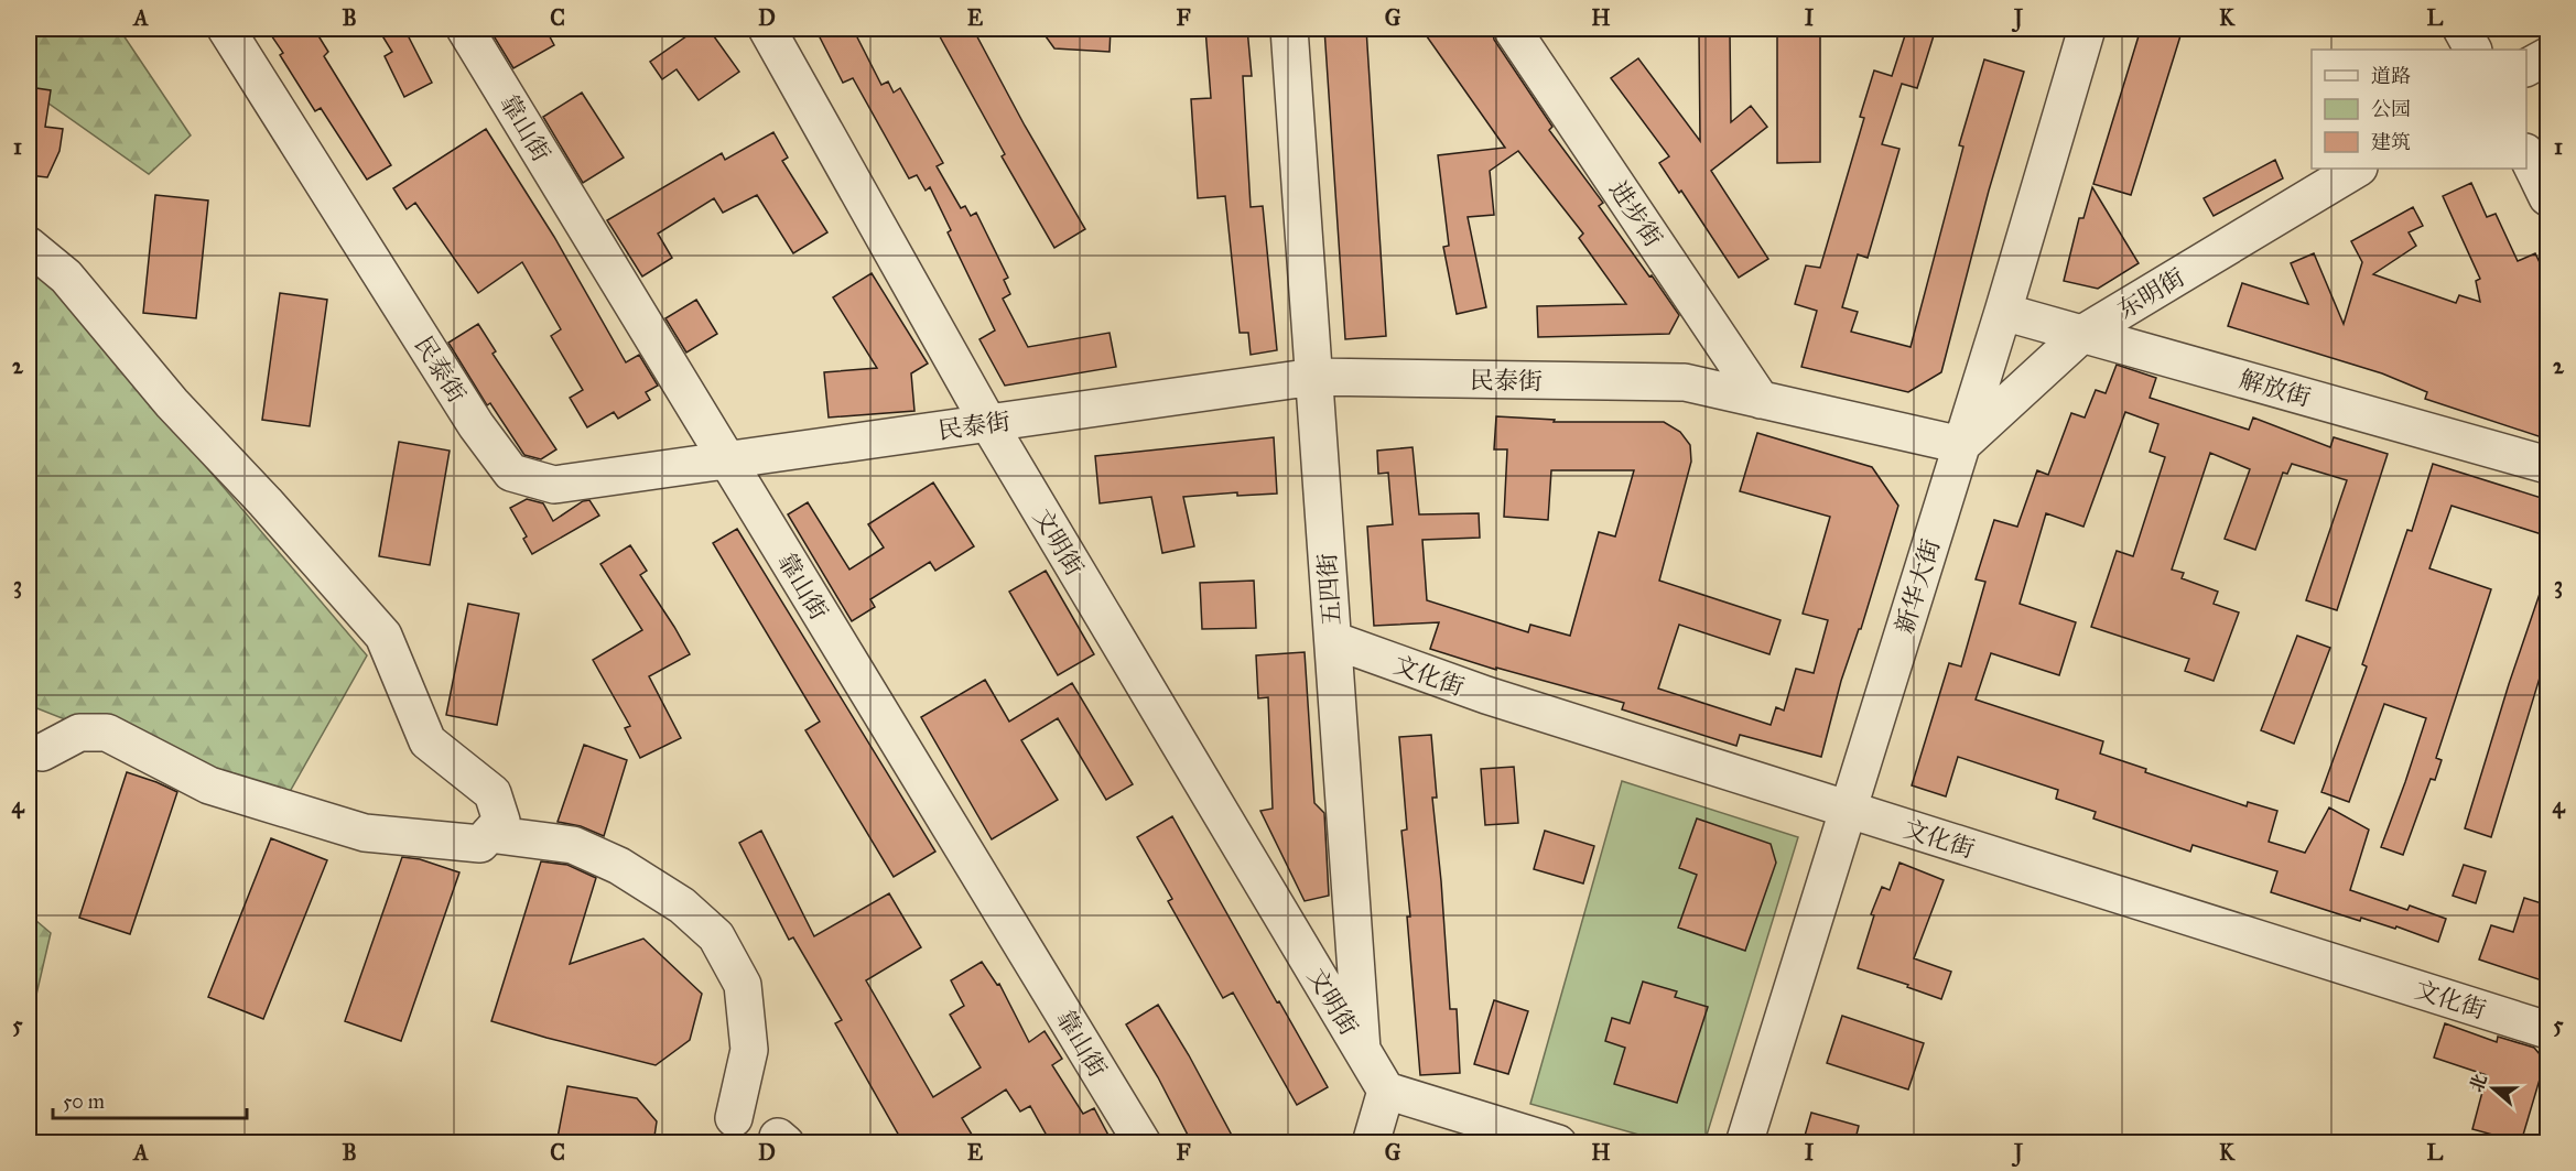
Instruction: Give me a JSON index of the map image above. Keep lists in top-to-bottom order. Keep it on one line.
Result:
{"streets":{"street":["靠山街","进步街","东明街","民泰街","解放街","文明街","新华大街","五四街","文化街"]},"crossings":[["靠山街","民泰街"],["进步街","民泰街"],["东明街","民泰街"],["东明街","解放街"],["东明街","新华大街"],["民泰街","文明街"],["民泰街","新华大街"],["民泰街","五四街"],["解放街","新华大街"],["文明街","五四街"],["新华大街","文化街"],["五四街","文化街"]],"legend":["道路","公园","建筑"],"scale_bar":"50 m","north":"left","grid":{"columns":["A","B","C","D","E","F","G","H","I","J","K","L"],"rows":["1","2","3","4","5"]}}
